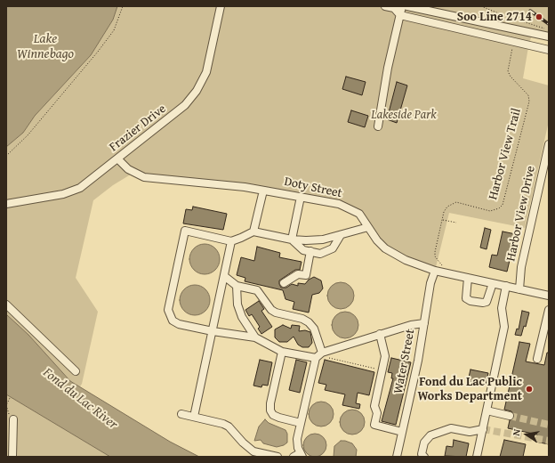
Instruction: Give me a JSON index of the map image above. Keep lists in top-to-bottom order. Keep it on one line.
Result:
{"streets":{"street":["Frazier Drive","Doty Street","Harbor View Drive","Water Street"],"path":["Harbor View Trail"]},"crossings":[["Frazier Drive","Doty Street"],["Doty Street","Harbor View Drive"],["Doty Street","Water Street"]],"water":["Lake Winnebago","Fond du Lac River"],"parks":["Lakeside Park"],"places":["Soo Line 2714","Fond du Lac Public Works Department"],"north":"left"}
